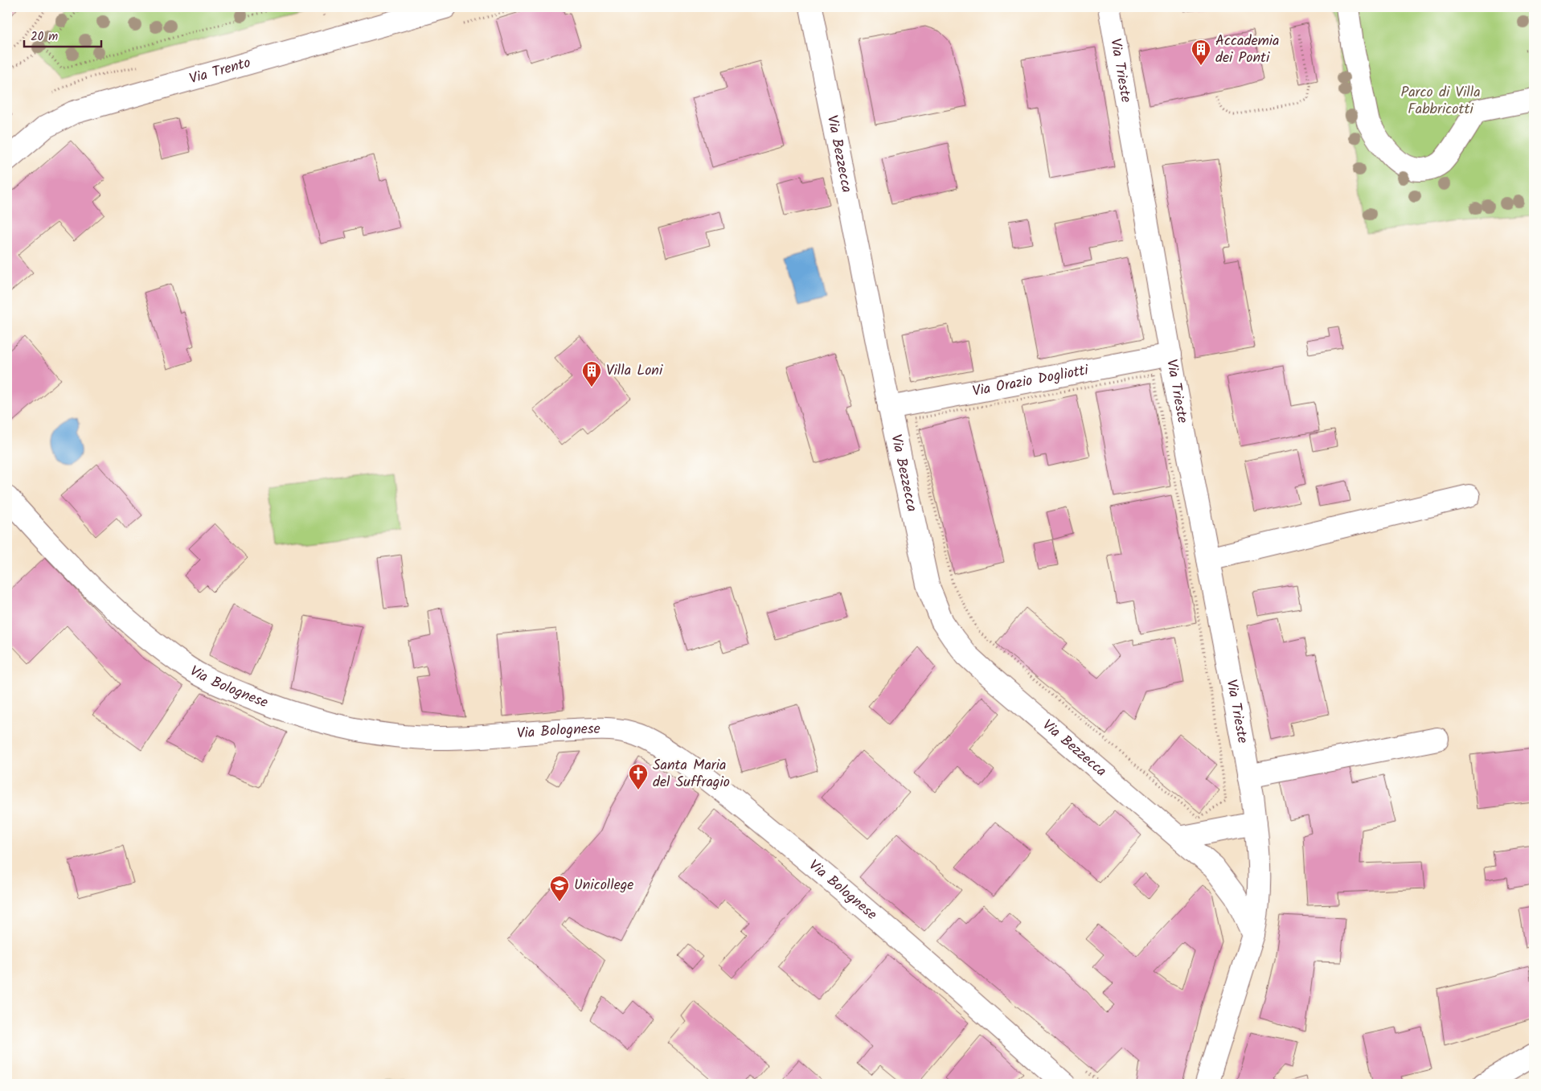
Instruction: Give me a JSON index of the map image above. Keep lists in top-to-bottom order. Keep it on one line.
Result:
{"streets":{"main road":["Via Trento","Via Trieste","Via Bezzecca","Via Orazio Dogliotti","Via Bolognese"]},"crossings":[["Via Trieste","Via Bezzecca"],["Via Trieste","Via Orazio Dogliotti"],["Via Bezzecca","Via Orazio Dogliotti"]],"parks":["Parco di Villa Fabbricotti"],"places":{"building":["Accademia dei Ponti","Villa Loni"],"church":["Santa Maria del Suffragio"],"school or university":["Unicollege"]},"scale_bar":"20 m"}
